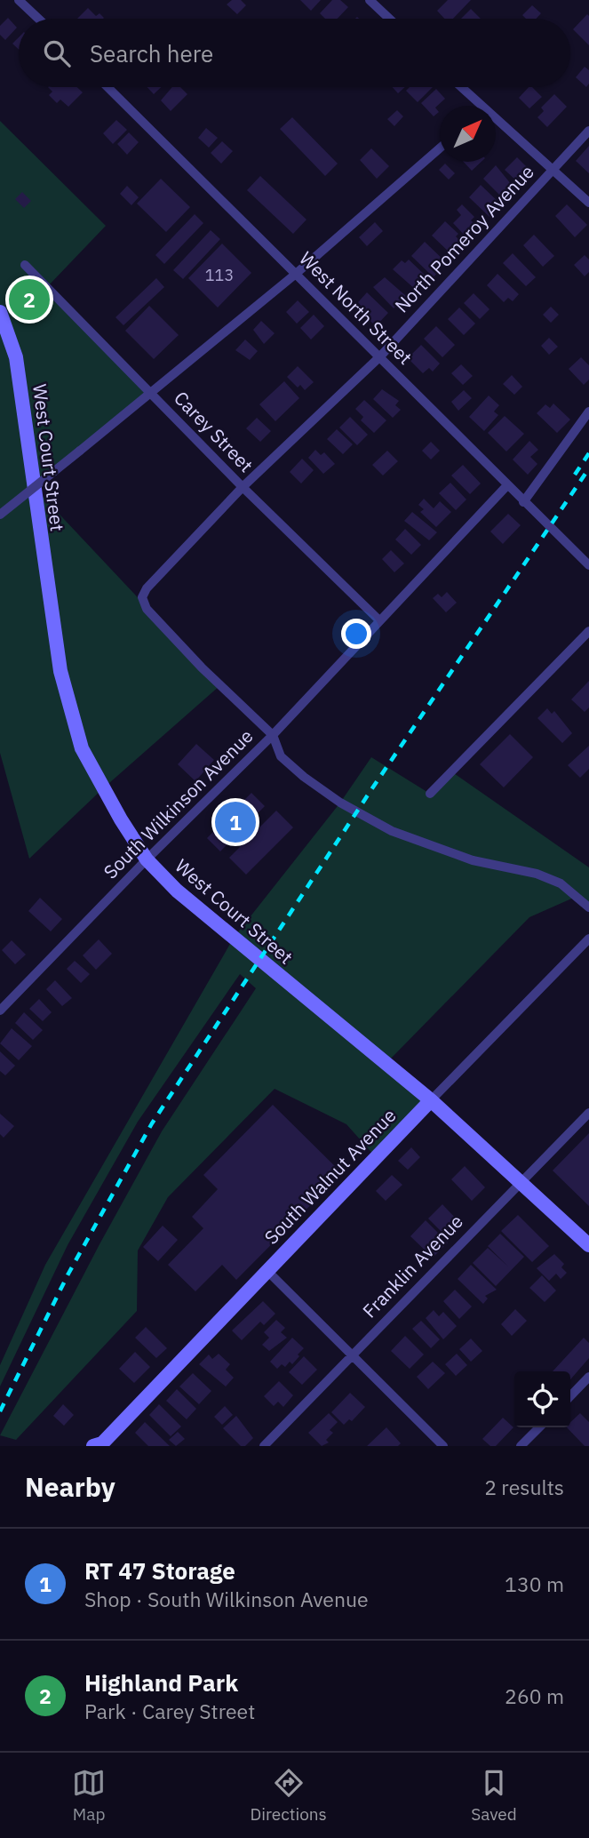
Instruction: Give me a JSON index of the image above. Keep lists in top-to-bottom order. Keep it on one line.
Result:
{"streets":{"main road":["West Court Street","South Walnut Avenue"],"street":["North Pomeroy Avenue","West North Street","Carey Street","South Wilkinson Avenue","Franklin Avenue"]},"crossings":[["North Pomeroy Avenue","West North Street"],["North Pomeroy Avenue","Carey Street"],["North Pomeroy Avenue","South Wilkinson Avenue"],["West North Street","South Wilkinson Avenue"],["Carey Street","South Wilkinson Avenue"],["West Court Street","South Wilkinson Avenue"],["West Court Street","South Walnut Avenue"],["West Court Street","Franklin Avenue"]],"house_numbers":["113"],"north":"top right","page":{"search":"Search here","pins":["2","1"],"heading":["Nearby","2 results"],"list":[{"mark":"1","name":"RT 47 Storage","note":"Shop · South Wilkinson Avenue","value":"130 m"},{"mark":"2","name":"Highland Park","note":"Park · Carey Street","value":"260 m"}],"nav":["Map","Directions","Saved"]}}
